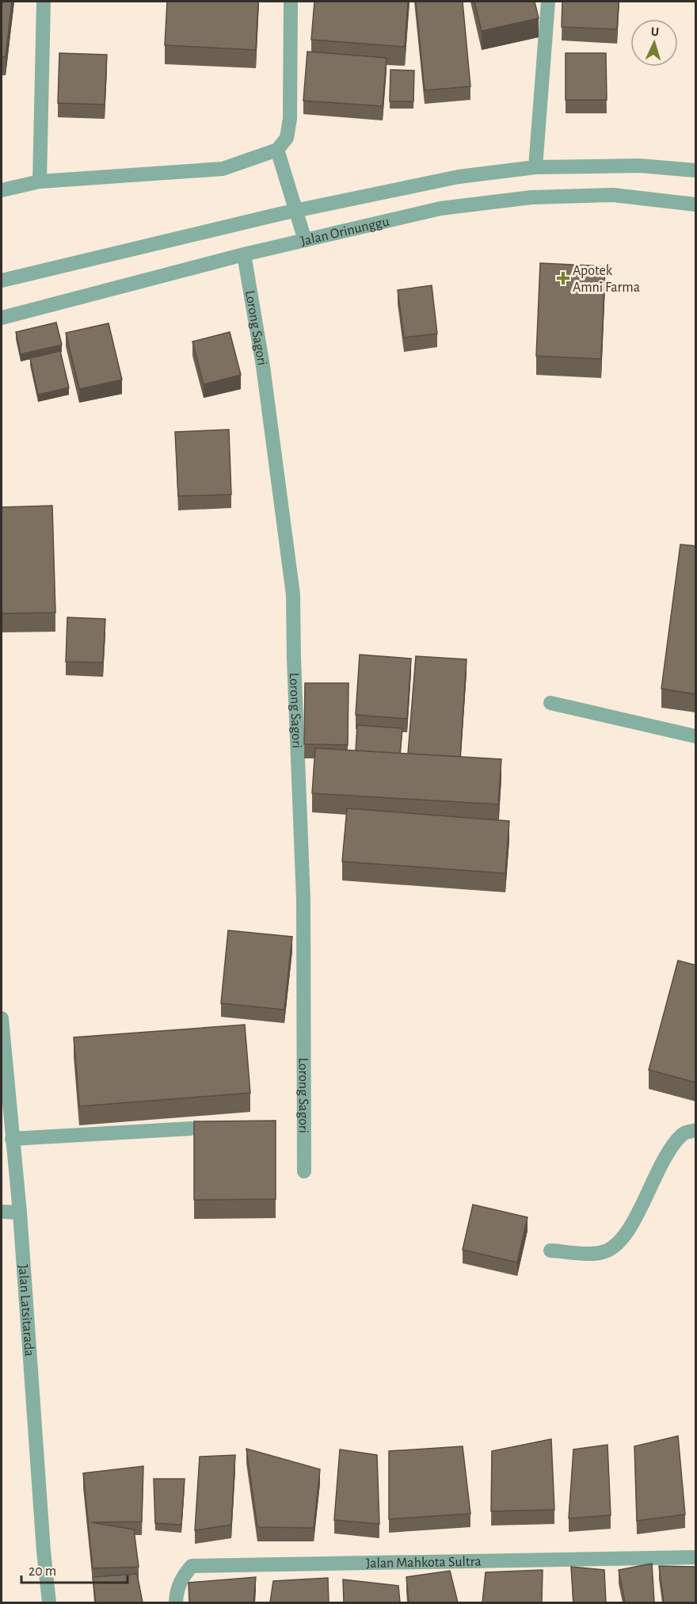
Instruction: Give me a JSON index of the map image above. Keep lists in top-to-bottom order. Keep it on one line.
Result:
{"streets":{"street":["Jalan Orinunggu","Lorong Sagori","Jalan Latsitarada","Jalan Mahkota Sultra"]},"crossings":[["Jalan Orinunggu","Lorong Sagori"]],"places":{"health":["Apotek Amni Farma"]},"scale_bar":"20 m","north":"top"}
